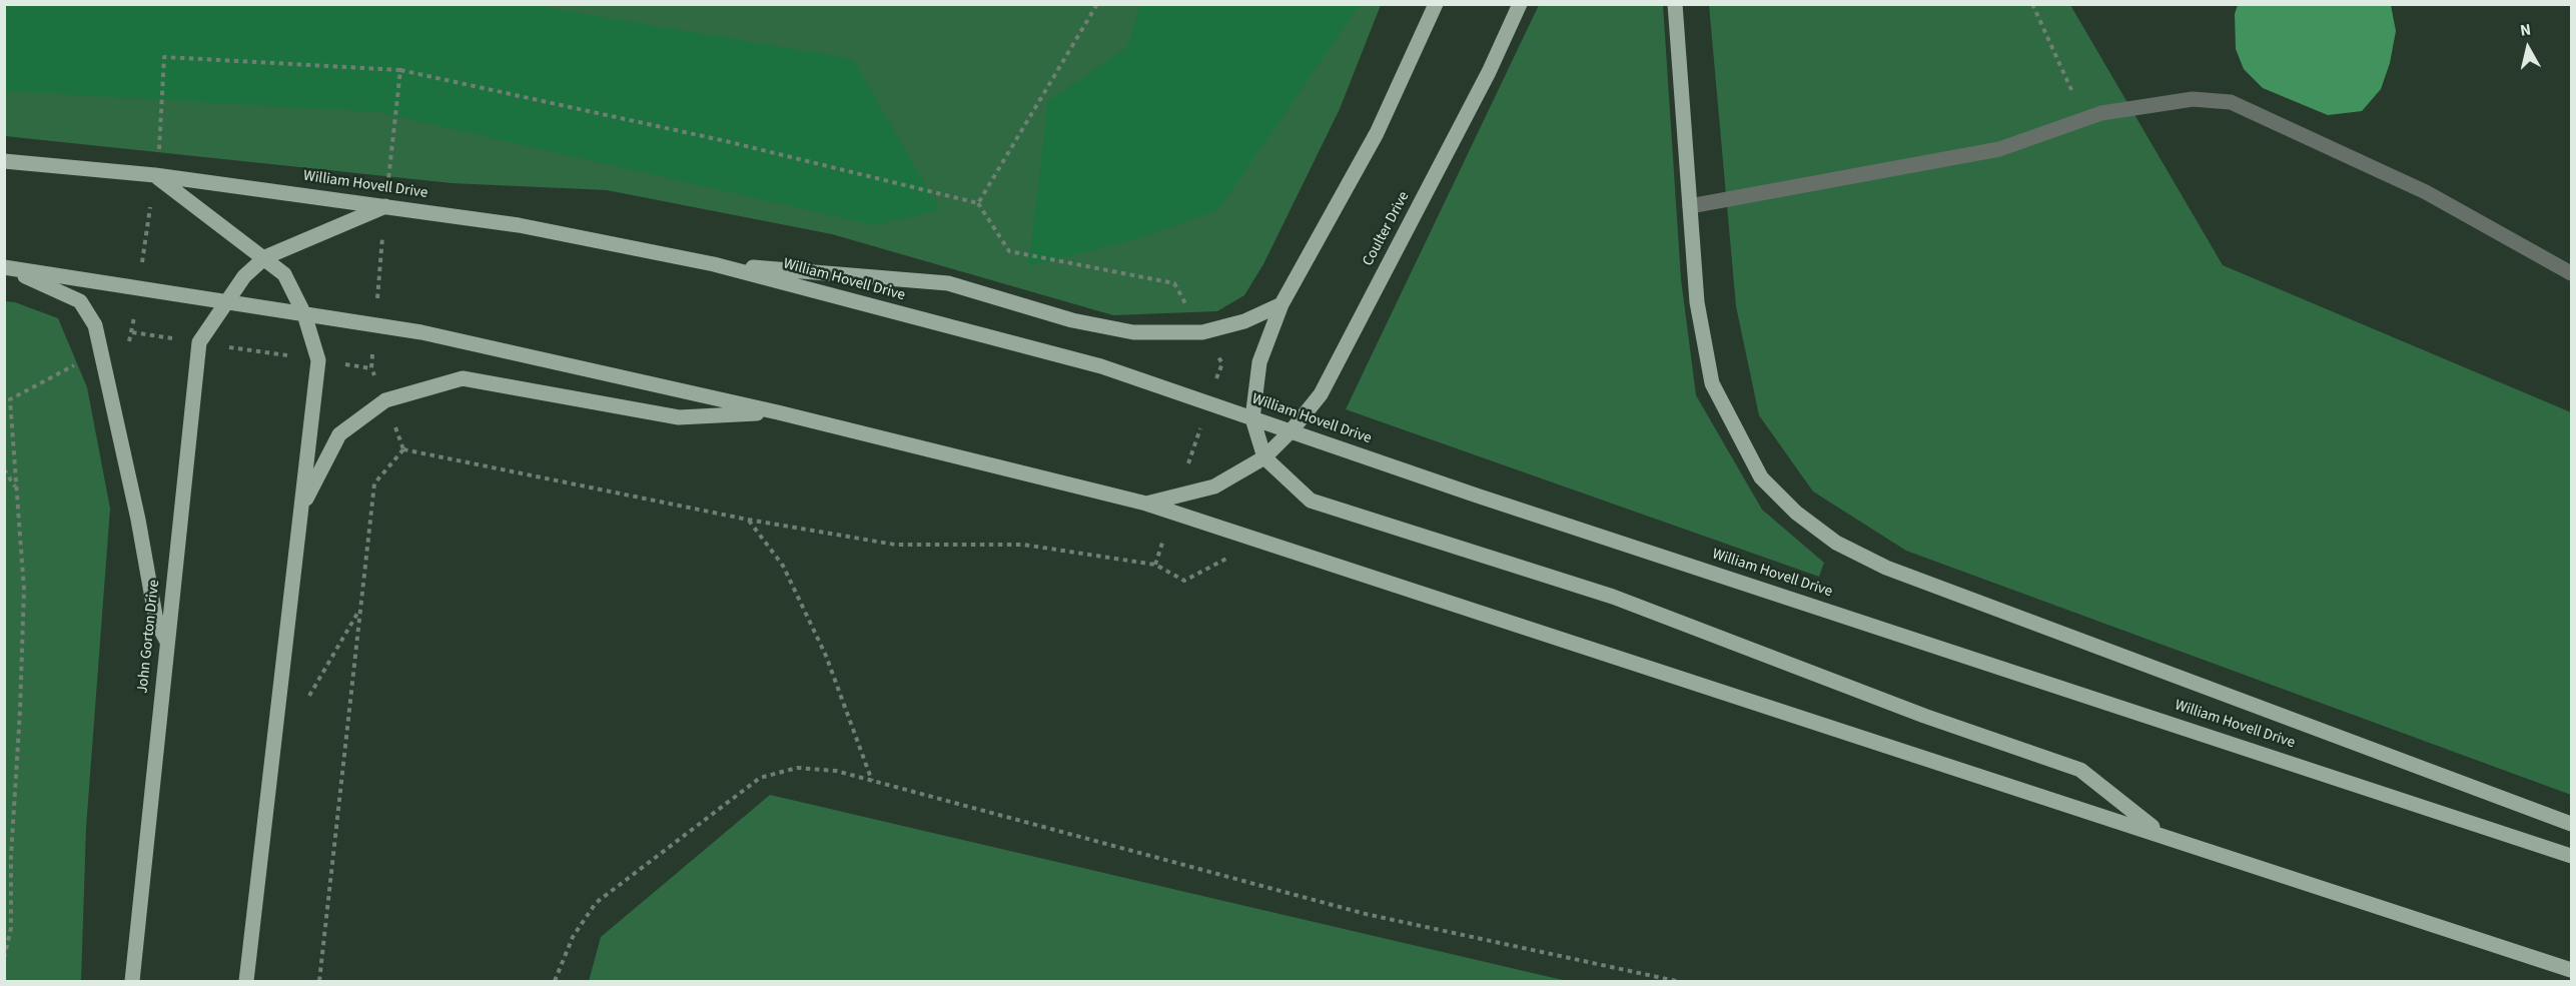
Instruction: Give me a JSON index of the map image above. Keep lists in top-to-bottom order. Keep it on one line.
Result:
{"streets":{"main road":["William Hovell Drive","Coulter Drive","John Gorton Drive"]},"crossings":[["William Hovell Drive","Coulter Drive"],["William Hovell Drive","John Gorton Drive"]],"north":"top"}
